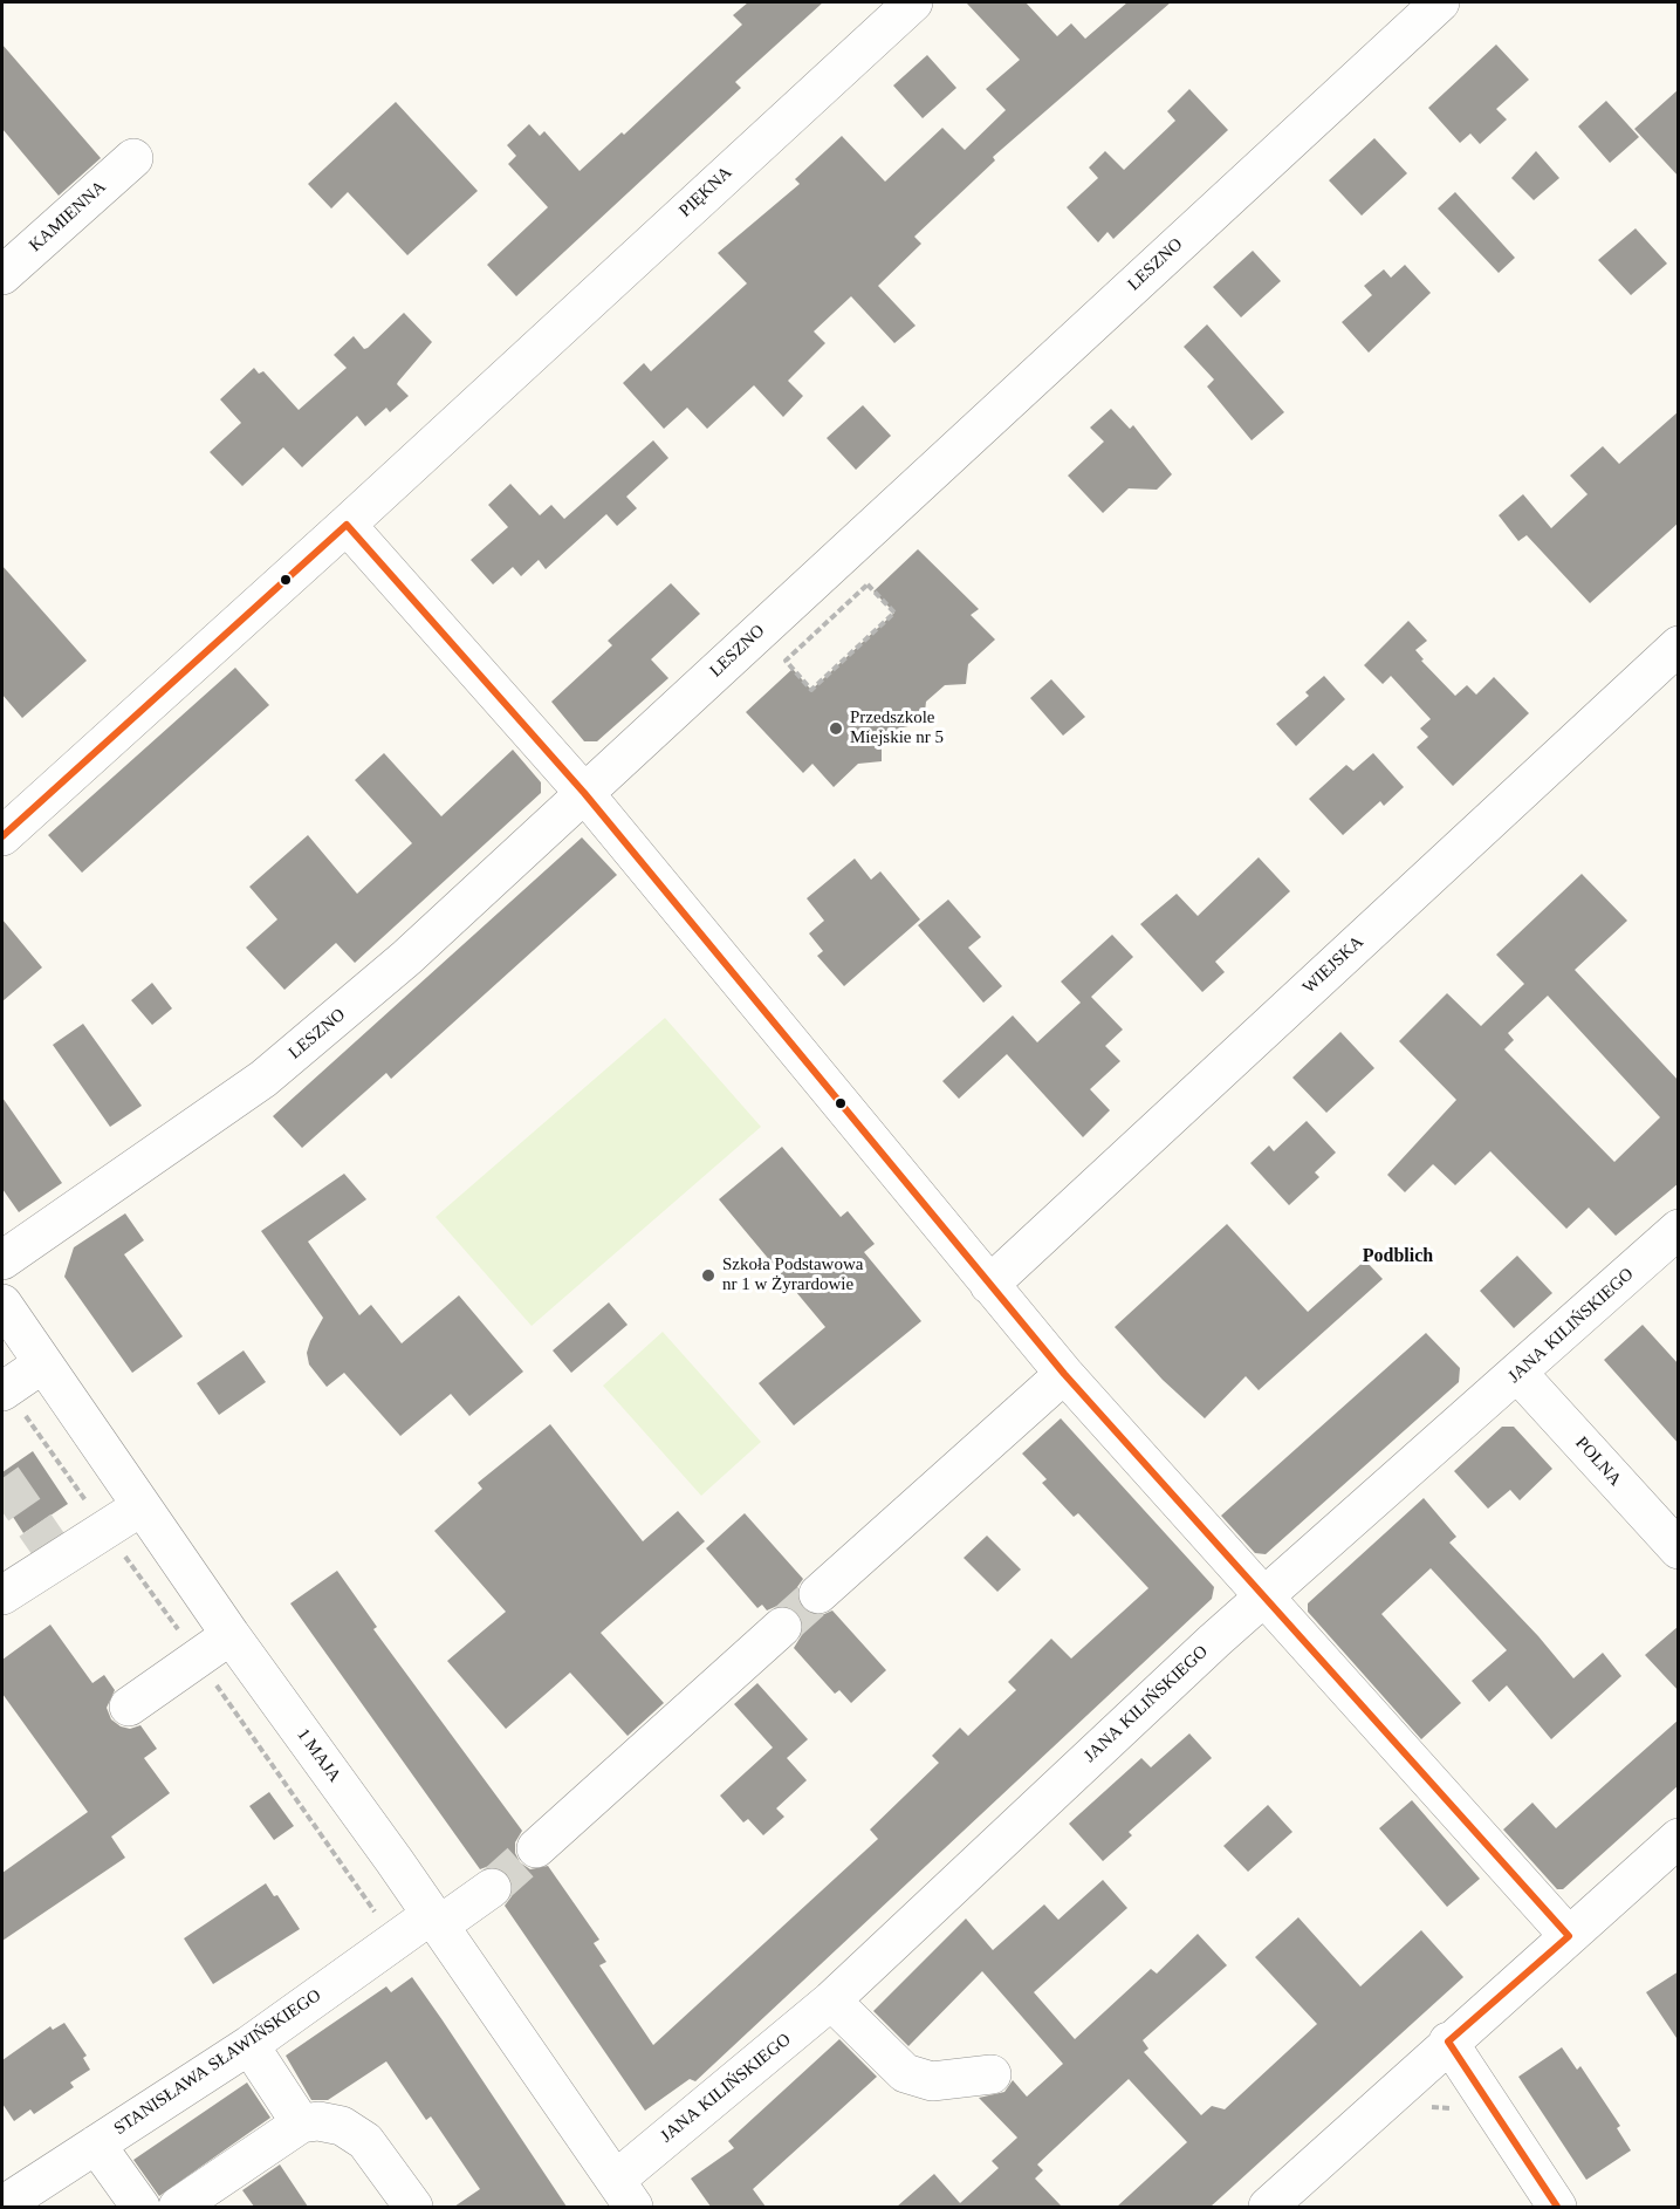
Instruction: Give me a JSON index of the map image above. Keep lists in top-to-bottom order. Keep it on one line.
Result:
{"streets":{"street":["PIĘKNA","KAMIENNA","LESZNO","WIEJSKA","JANA KILIŃSKIEGO","POLNA","1 MAJA","STANISŁAWA SŁAWIŃSKIEGO"]},"crossings":[["JANA KILIŃSKIEGO","POLNA"],["JANA KILIŃSKIEGO","1 MAJA"],["1 MAJA","STANISŁAWA SŁAWIŃSKIEGO"]],"districts":["Podblich"],"places":["Przedszkole Miejskie nr 5","Szkoła Podstawowa nr 1 w Żyrardowie"]}
